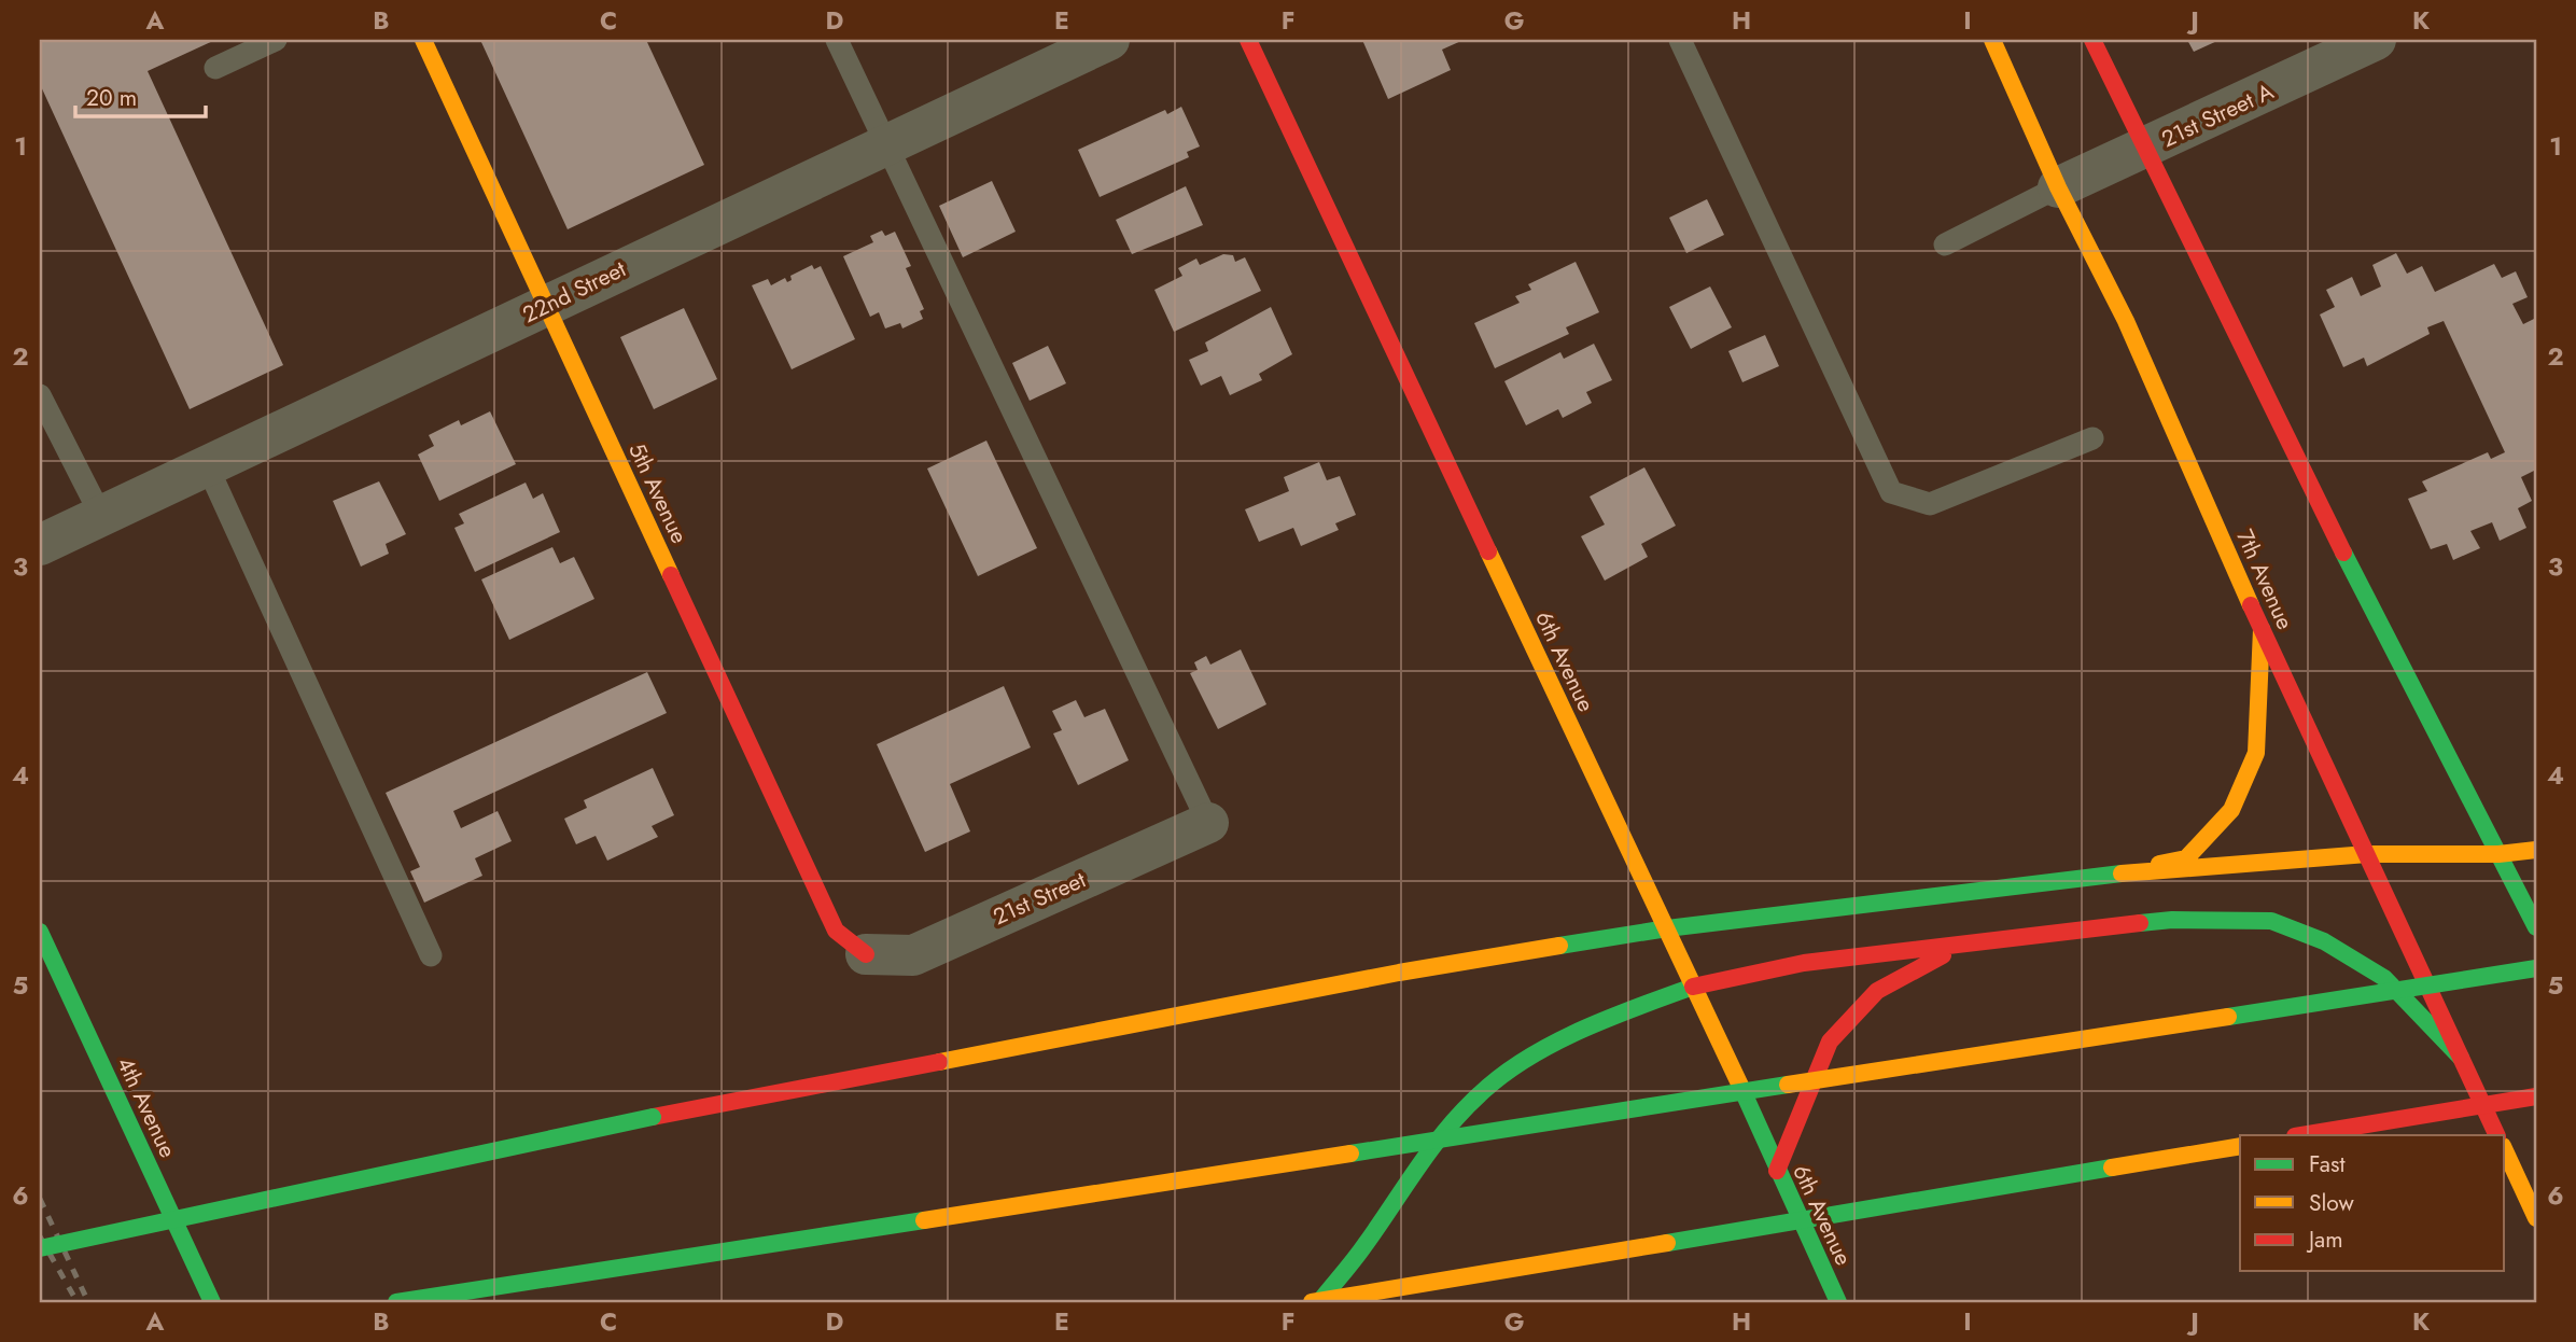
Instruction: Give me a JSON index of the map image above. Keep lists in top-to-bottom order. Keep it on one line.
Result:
{"streets":{"main road":["5th Avenue","7th Avenue","6th Avenue","4th Avenue"],"street":["21st Street A","22nd Street","21st Street"]},"crossings":[["21st Street A","7th Avenue"],["22nd Street","5th Avenue"],["5th Avenue","21st Street"]],"legend":["Fast","Slow","Jam"],"scale_bar":"20 m","grid":{"columns":["A","B","C","D","E","F","G","H","I","J","K"],"rows":["1","2","3","4","5","6"]}}
